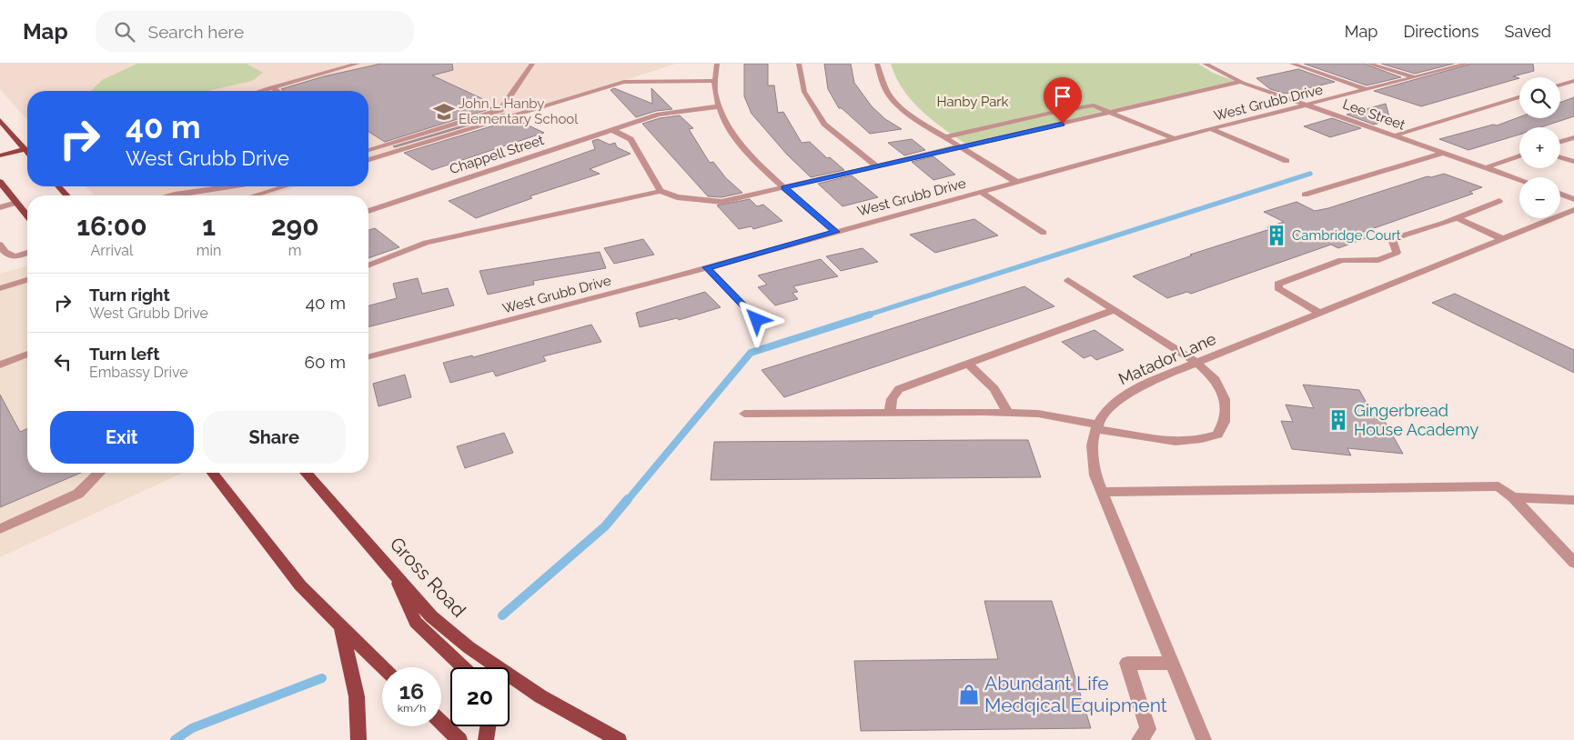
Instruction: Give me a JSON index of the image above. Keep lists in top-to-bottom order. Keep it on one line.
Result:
{"streets":{"main road":["Gross Road"],"street":["West Grubb Drive","Lee Street","Chappell Street","Matador Lane"]},"crossings":[["West Grubb Drive","Lee Street"]],"parks":["Hanby Park"],"places":{"school or university":["John L Hanby Elementary School"],"building":["Cambridge Court","Gingerbread House Academy"],"shop":["Abundant Life Medqical Equipment"]},"page":{"header":"Map","search":"Search here","nav":["Map","Directions","Saved"],"map_buttons":["+","−"],"turn":["40 m","West Grubb Drive"],"eta":["16:00","Arrival","1","min","290","m"],"list":[{"name":"Turn right","note":"West Grubb Drive","value":"40 m"},{"name":"Turn left","note":"Embassy Drive","value":"60 m"}],"buttons":["Exit","Share"],"speed":"16 km/h","limit":"20"}}
